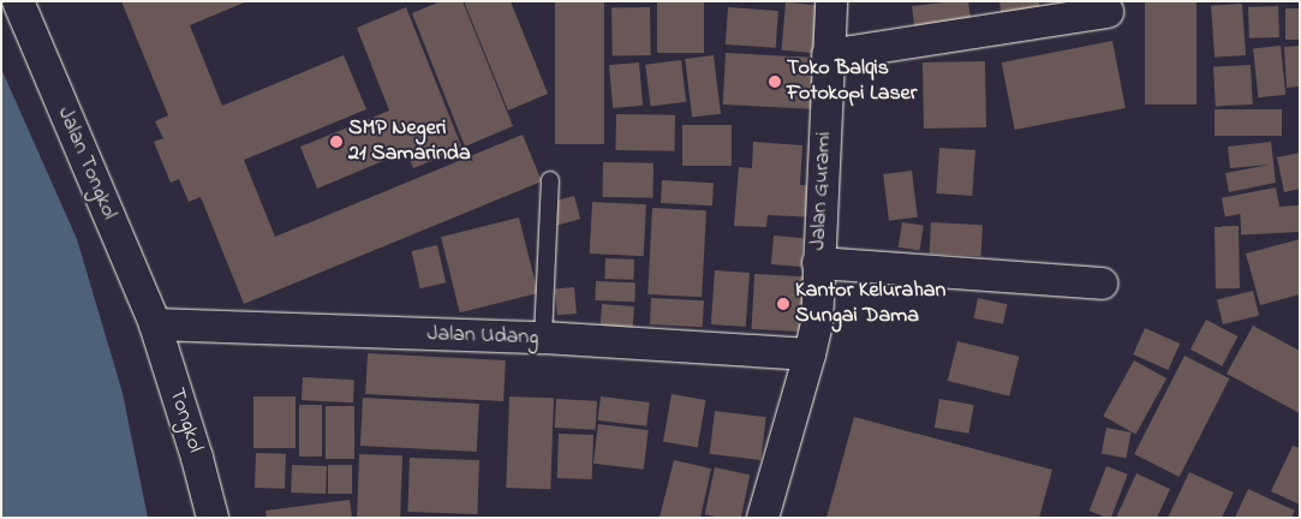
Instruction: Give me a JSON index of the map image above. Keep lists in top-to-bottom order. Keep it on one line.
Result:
{"streets":{"street":["Jalan Tongkol","Jalan Gurami","Jalan Udang","Tongkol"]},"crossings":[["Jalan Tongkol","Jalan Udang"],["Jalan Tongkol","Tongkol"],["Jalan Gurami","Jalan Udang"],["Jalan Udang","Tongkol"]],"places":["Toko Balqis Fotokopi Laser","SMP Negeri 21 Samarinda","Kantor Kelurahan Sungai Dama"]}
